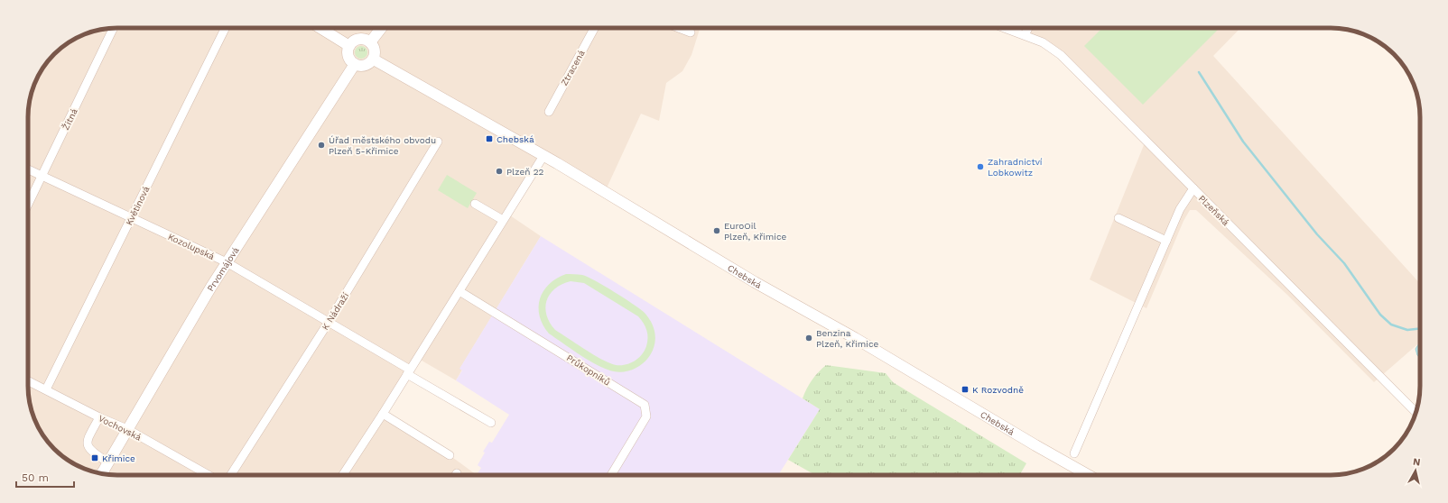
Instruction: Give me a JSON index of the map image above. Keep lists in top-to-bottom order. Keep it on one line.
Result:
{"streets":{"main road":["Prvomájová","Chebská"],"street":["Ztracená","Žitná","Květinová","Plzeňská","Kozolupská","K Nádraží","Průkopníků","Vochovská"]},"crossings":[["Žitná","Kozolupská"],["Květinová","Kozolupská"],["Květinová","Vochovská"],["Kozolupská","Prvomájová"],["Kozolupská","K Nádraží"],["Prvomájová","Chebská"],["Prvomájová","Vochovská"]],"places":{"transit":["Chebská","K Rozvodně","Křimice"],"other":["Úřad městského obvodu Plzeň 5-Křimice","Zahradnictví Lobkowitz","Plzeň 22","EuroOil Plzeň, Křimice","Benzina Plzeň, Křimice"]},"scale_bar":"50 m","north":"top"}
